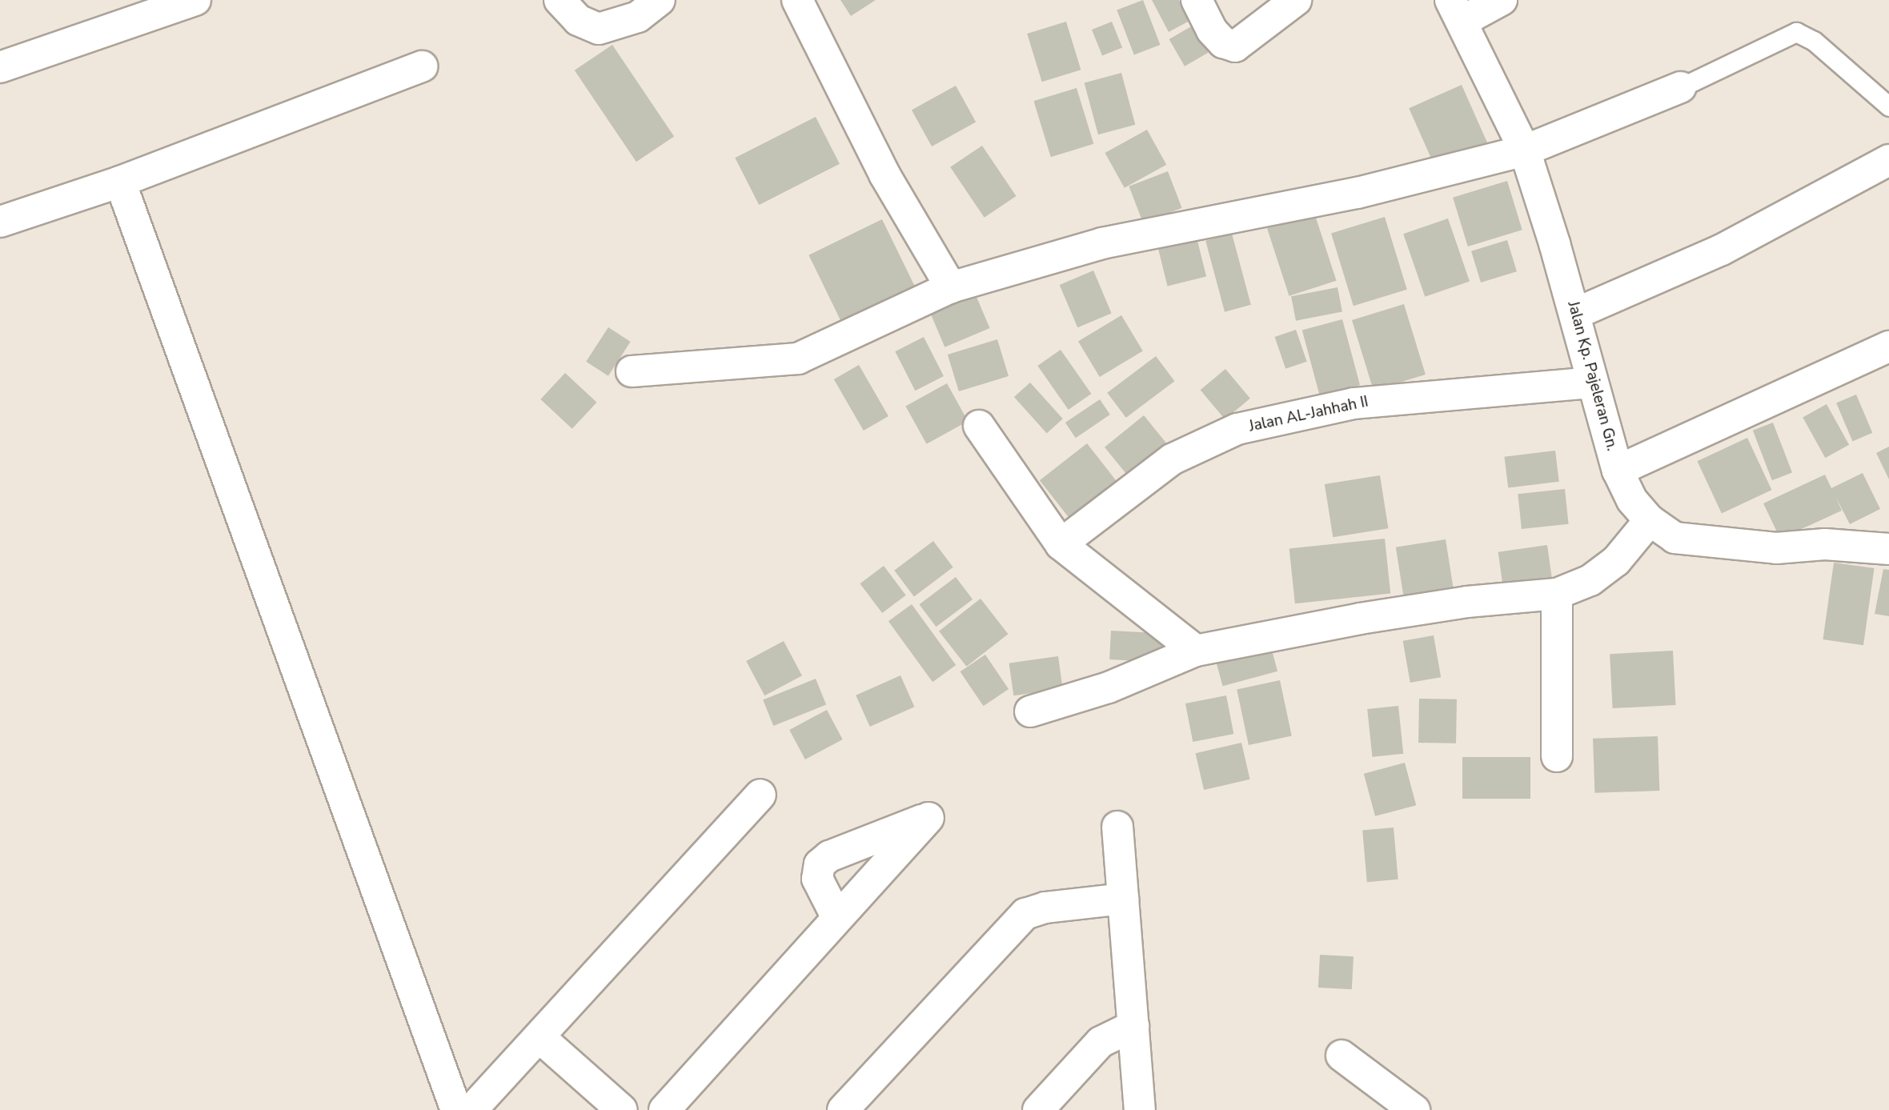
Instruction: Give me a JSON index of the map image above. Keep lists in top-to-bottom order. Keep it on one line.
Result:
{"streets":{"street":["Jalan Kp. Pajeleran Gn.","Jalan AL-Jahhah II"]},"crossings":[["Jalan Kp. Pajeleran Gn.","Jalan AL-Jahhah II"]]}
